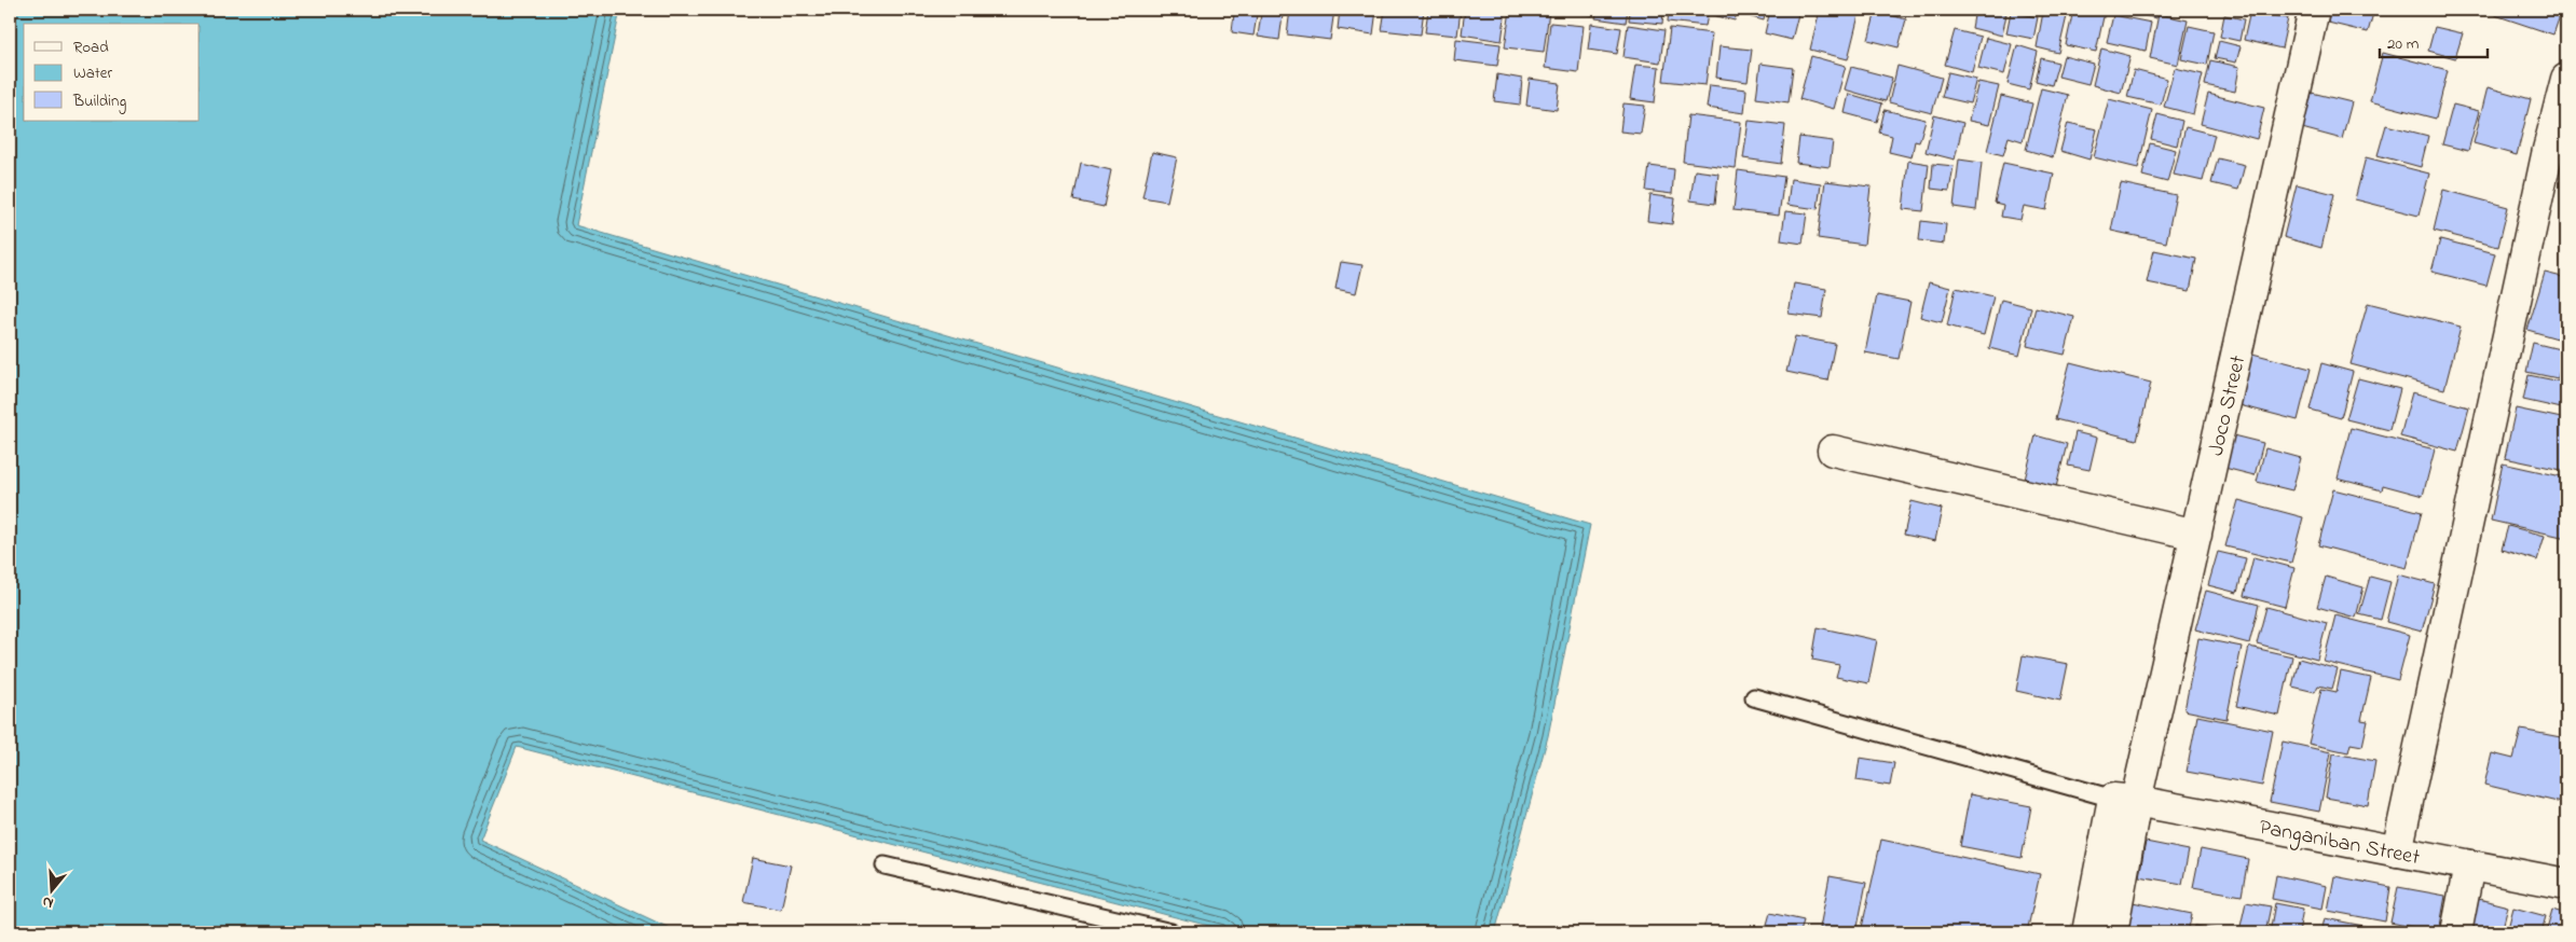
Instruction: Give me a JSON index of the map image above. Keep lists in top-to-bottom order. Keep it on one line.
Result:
{"streets":{"street":["Joco Street","Panganiban Street"]},"crossings":[["Joco Street","Panganiban Street"]],"legend":["Road","Water","Building"],"scale_bar":"20 m","north":"bottom"}
